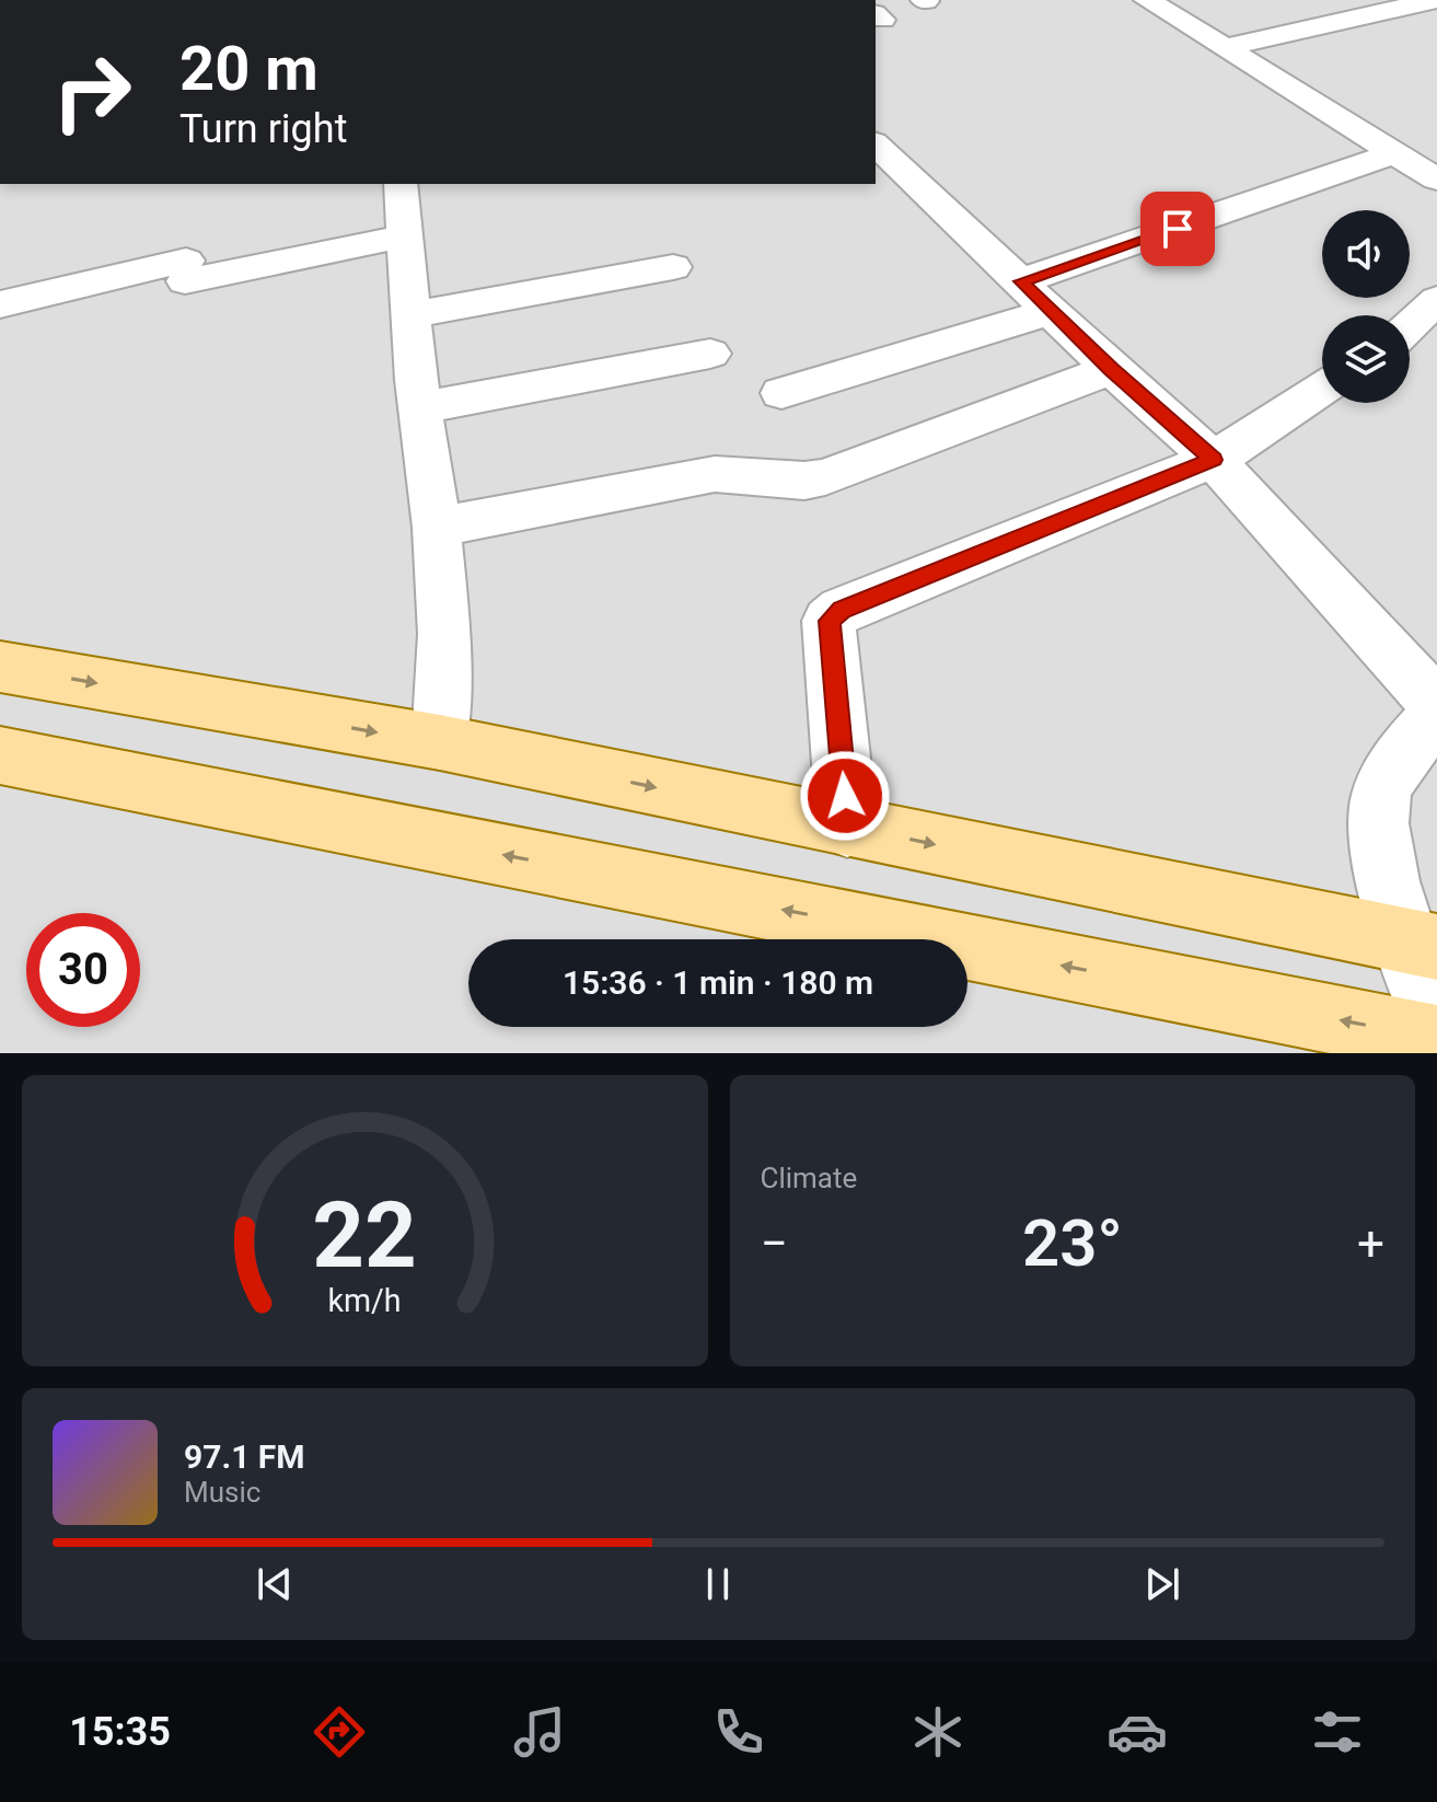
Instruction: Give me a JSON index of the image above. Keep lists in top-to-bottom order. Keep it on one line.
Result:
{"page":{"turn":["20 m","Turn right"],"limit":"30","trip":"15:36 · 1 min · 180 m","tile":"Climate","heat":["−","23°","+"],"song":["97.1 FM","Music"],"tabs":"15:35","gauge":["22","km/h"]}}
